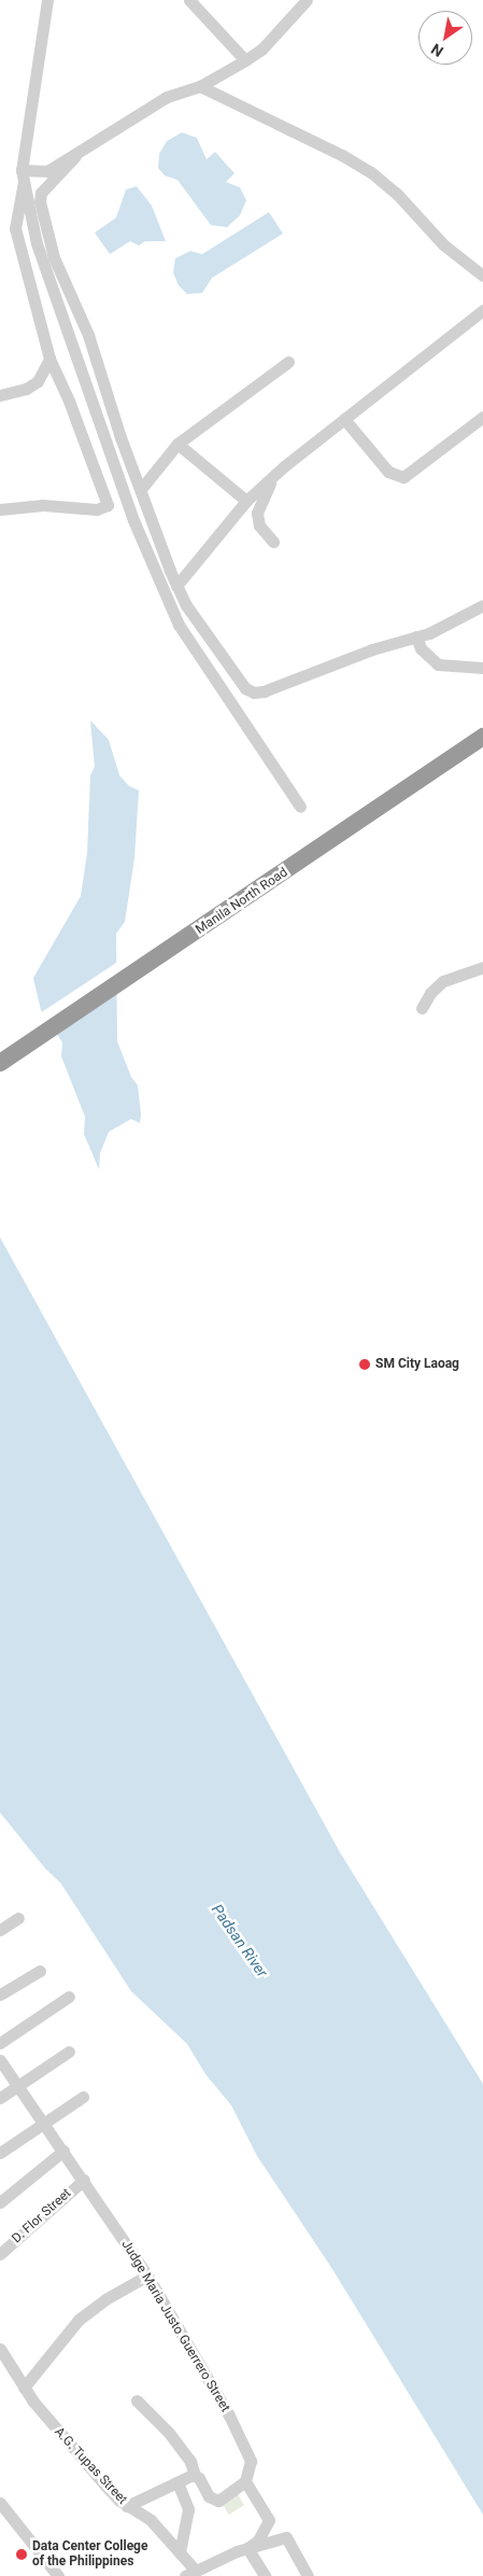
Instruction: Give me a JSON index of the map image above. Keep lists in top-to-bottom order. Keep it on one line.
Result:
{"streets":{"highway":["Manila North Road"],"street":["D. Flor Street","Judge Maria Justo Guerrero Street","A.G. Tupas Street"]},"crossings":[["D. Flor Street","Judge Maria Justo Guerrero Street"]],"water":["Padsan River"],"places":["SM City Laoag","Data Center College of the Philippines"],"north":"bottom left"}
